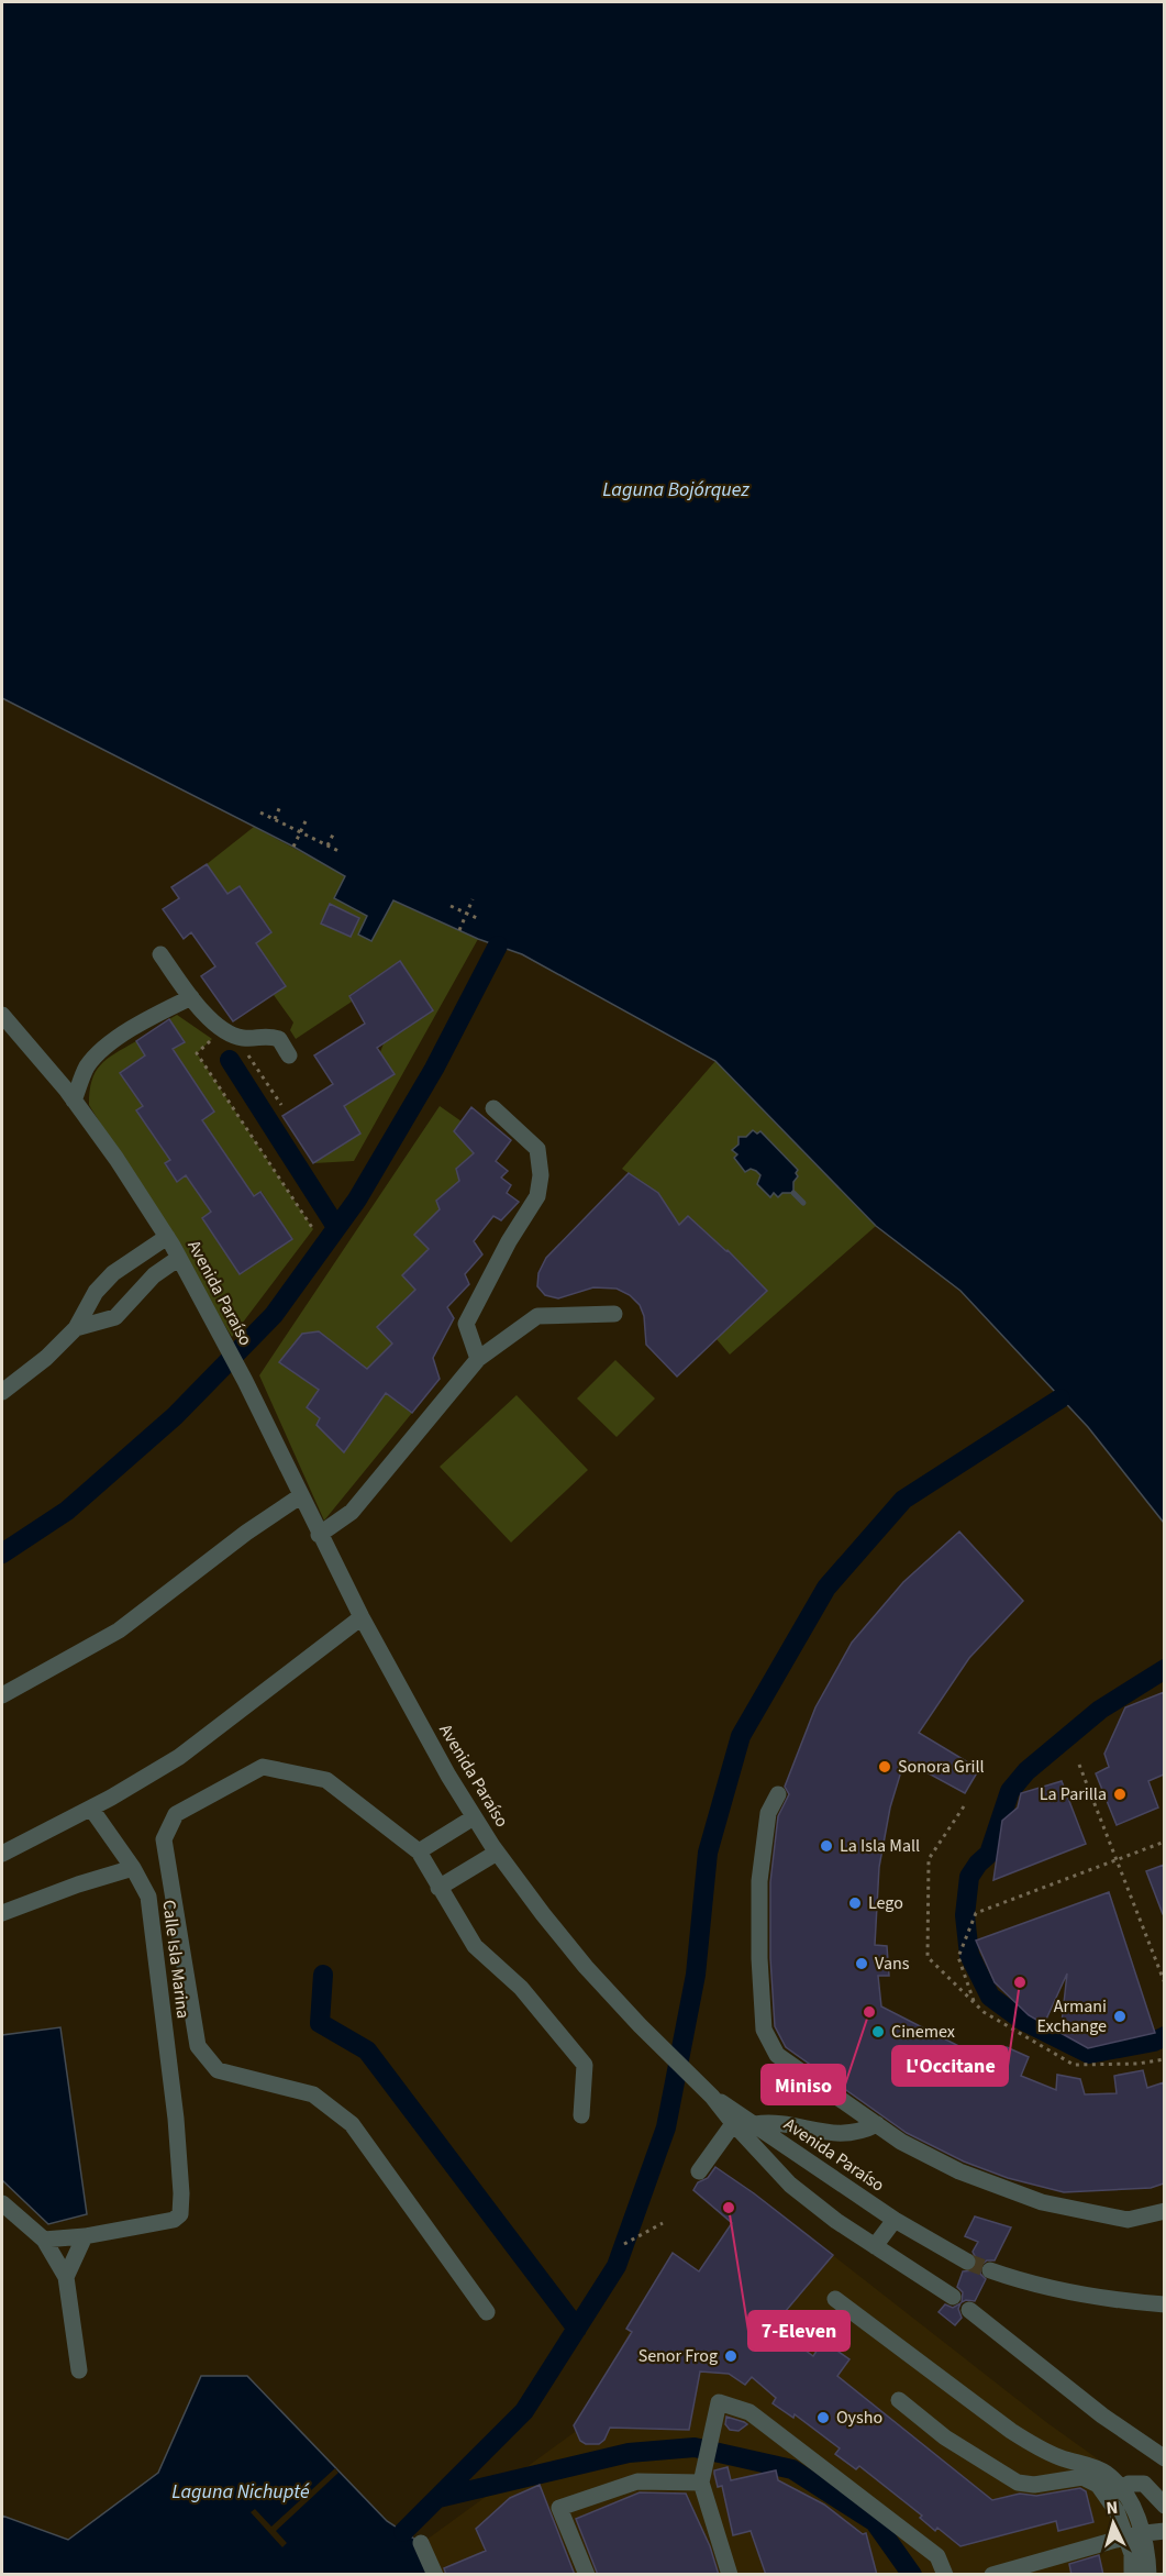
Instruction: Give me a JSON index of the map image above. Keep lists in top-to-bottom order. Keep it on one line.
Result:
{"streets":{"street":["Avenida Paraíso","Calle Isla Marina"]},"water":["Laguna Bojórquez","Laguna Nichupté"],"places":["Sonora Grill","La Parilla","La Isla Mall","Lego","Vans","L'Occitane","Miniso","Armani Exchange","Cinemex","7-Eleven","Senor Frog","Oysho"],"north":"top"}
